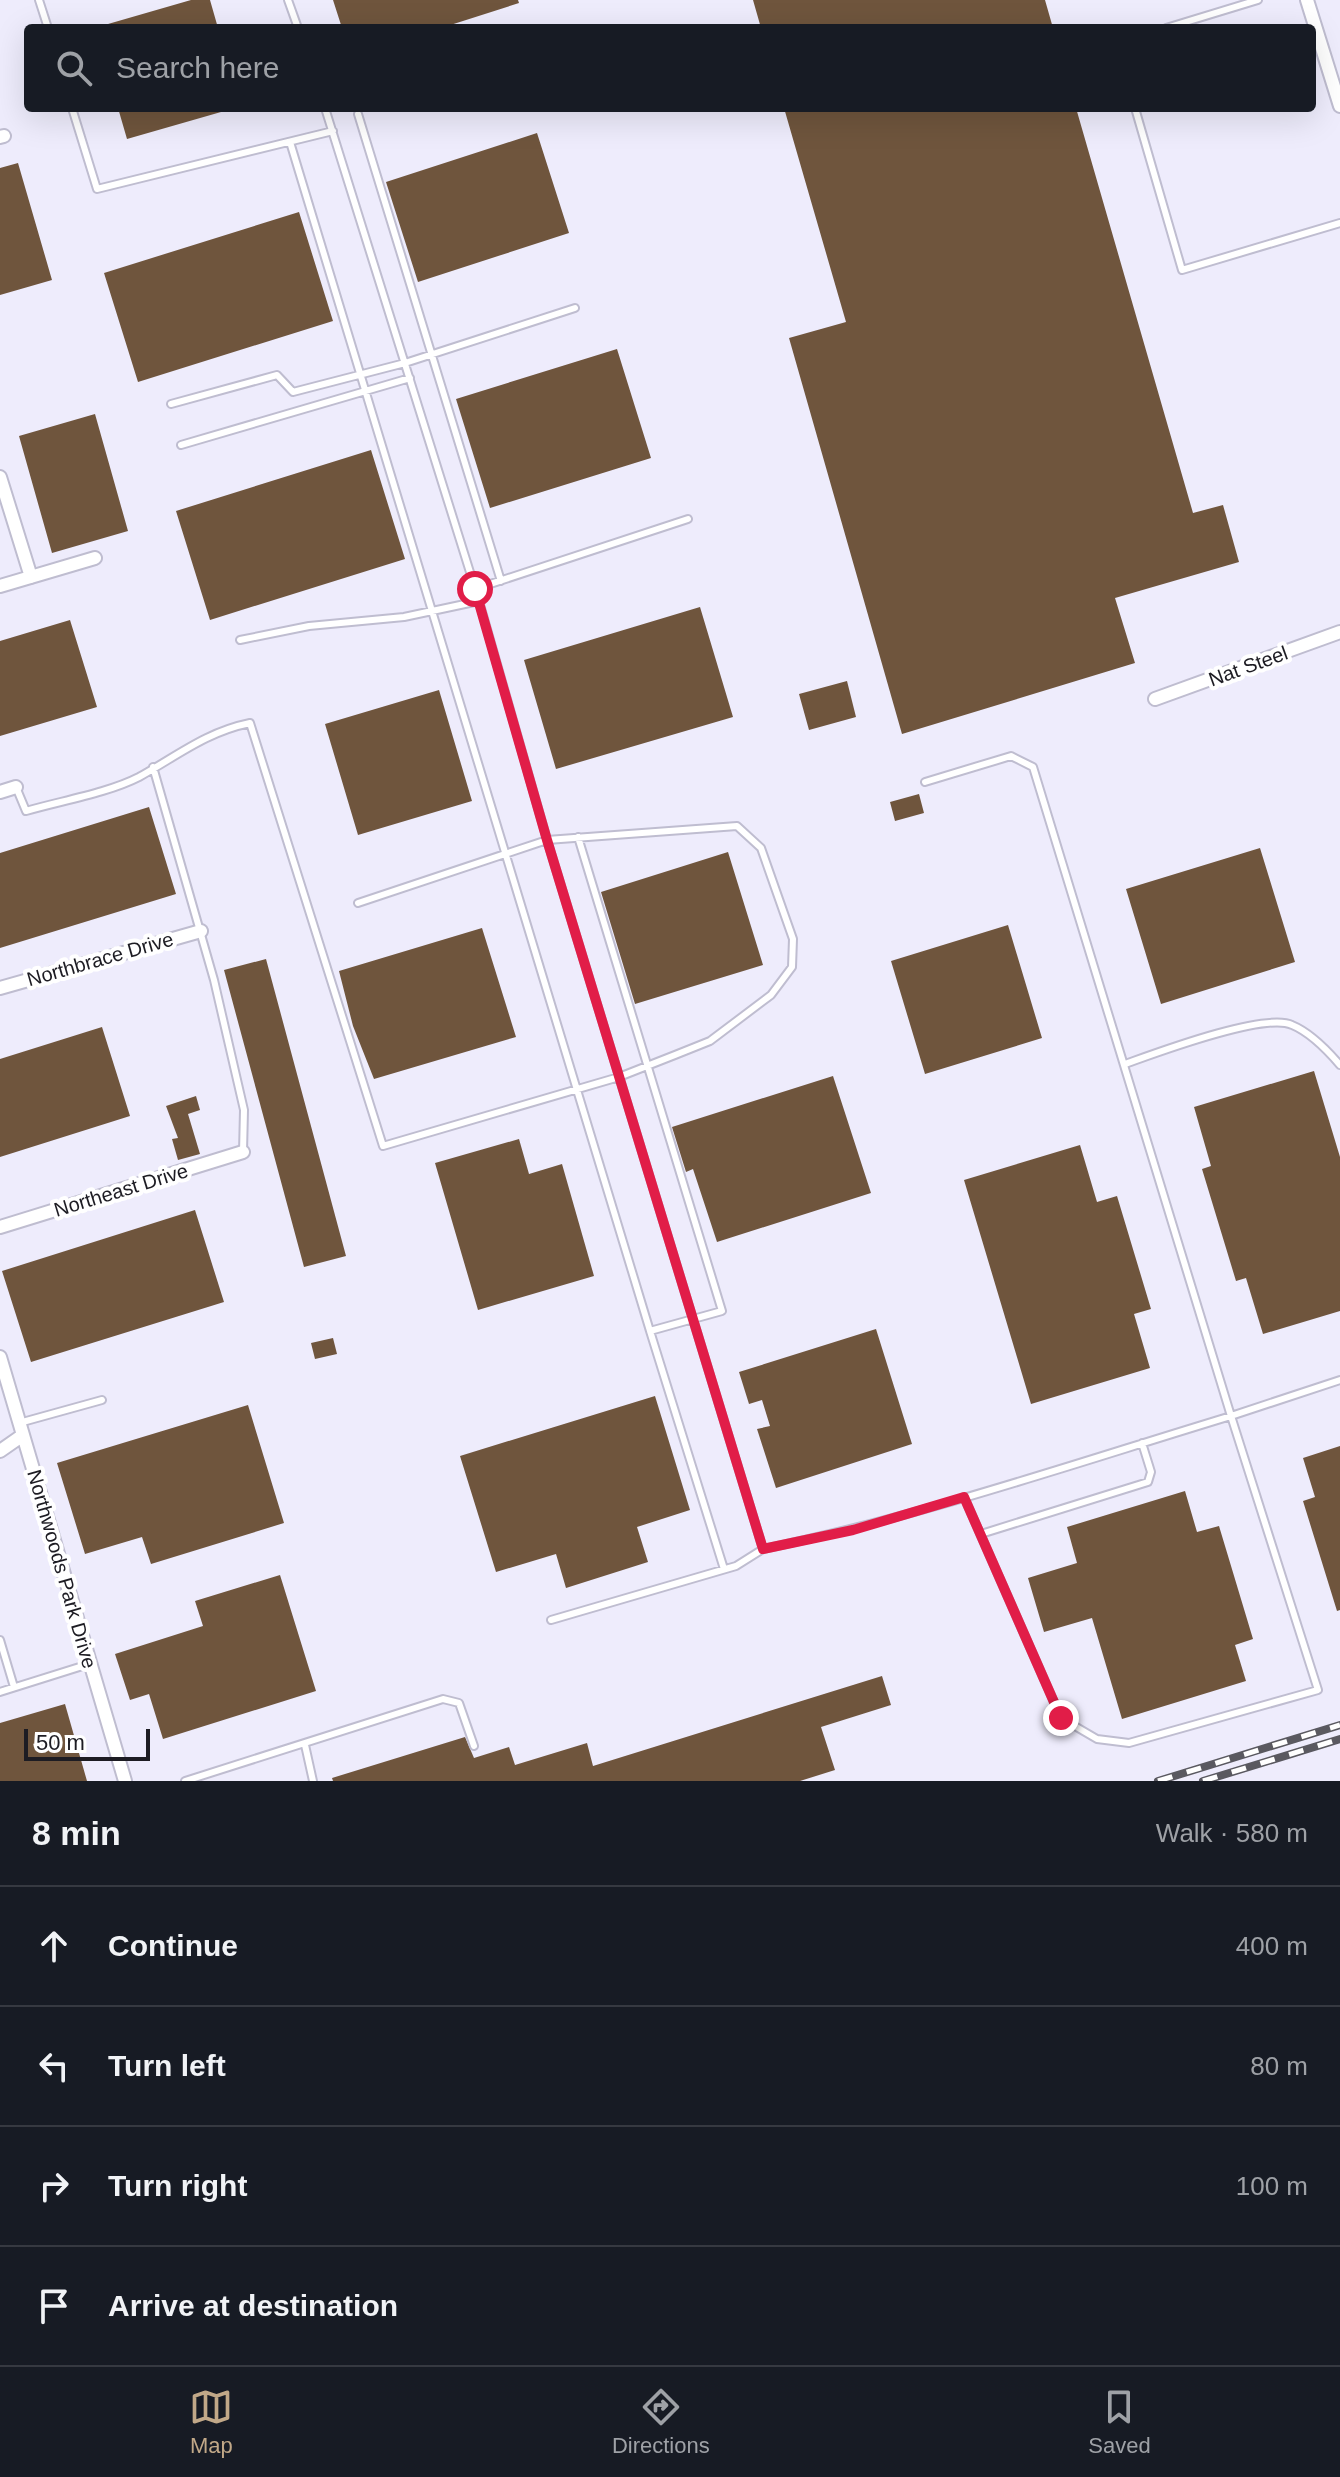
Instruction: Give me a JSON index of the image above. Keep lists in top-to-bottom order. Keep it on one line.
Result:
{"streets":{"street":["Nat Steel","Northbrace Drive","Northeast Drive","Northwoods Park Drive"]},"scale_bar":"50 m","page":{"search":"Search here","scale":"50 m","heading":["8 min","Walk · 580 m"],"list":[["Continue","400 m"],["Turn left","80 m"],["Turn right","100 m"],"Arrive at destination"],"nav":["Map","Directions","Saved"]}}
